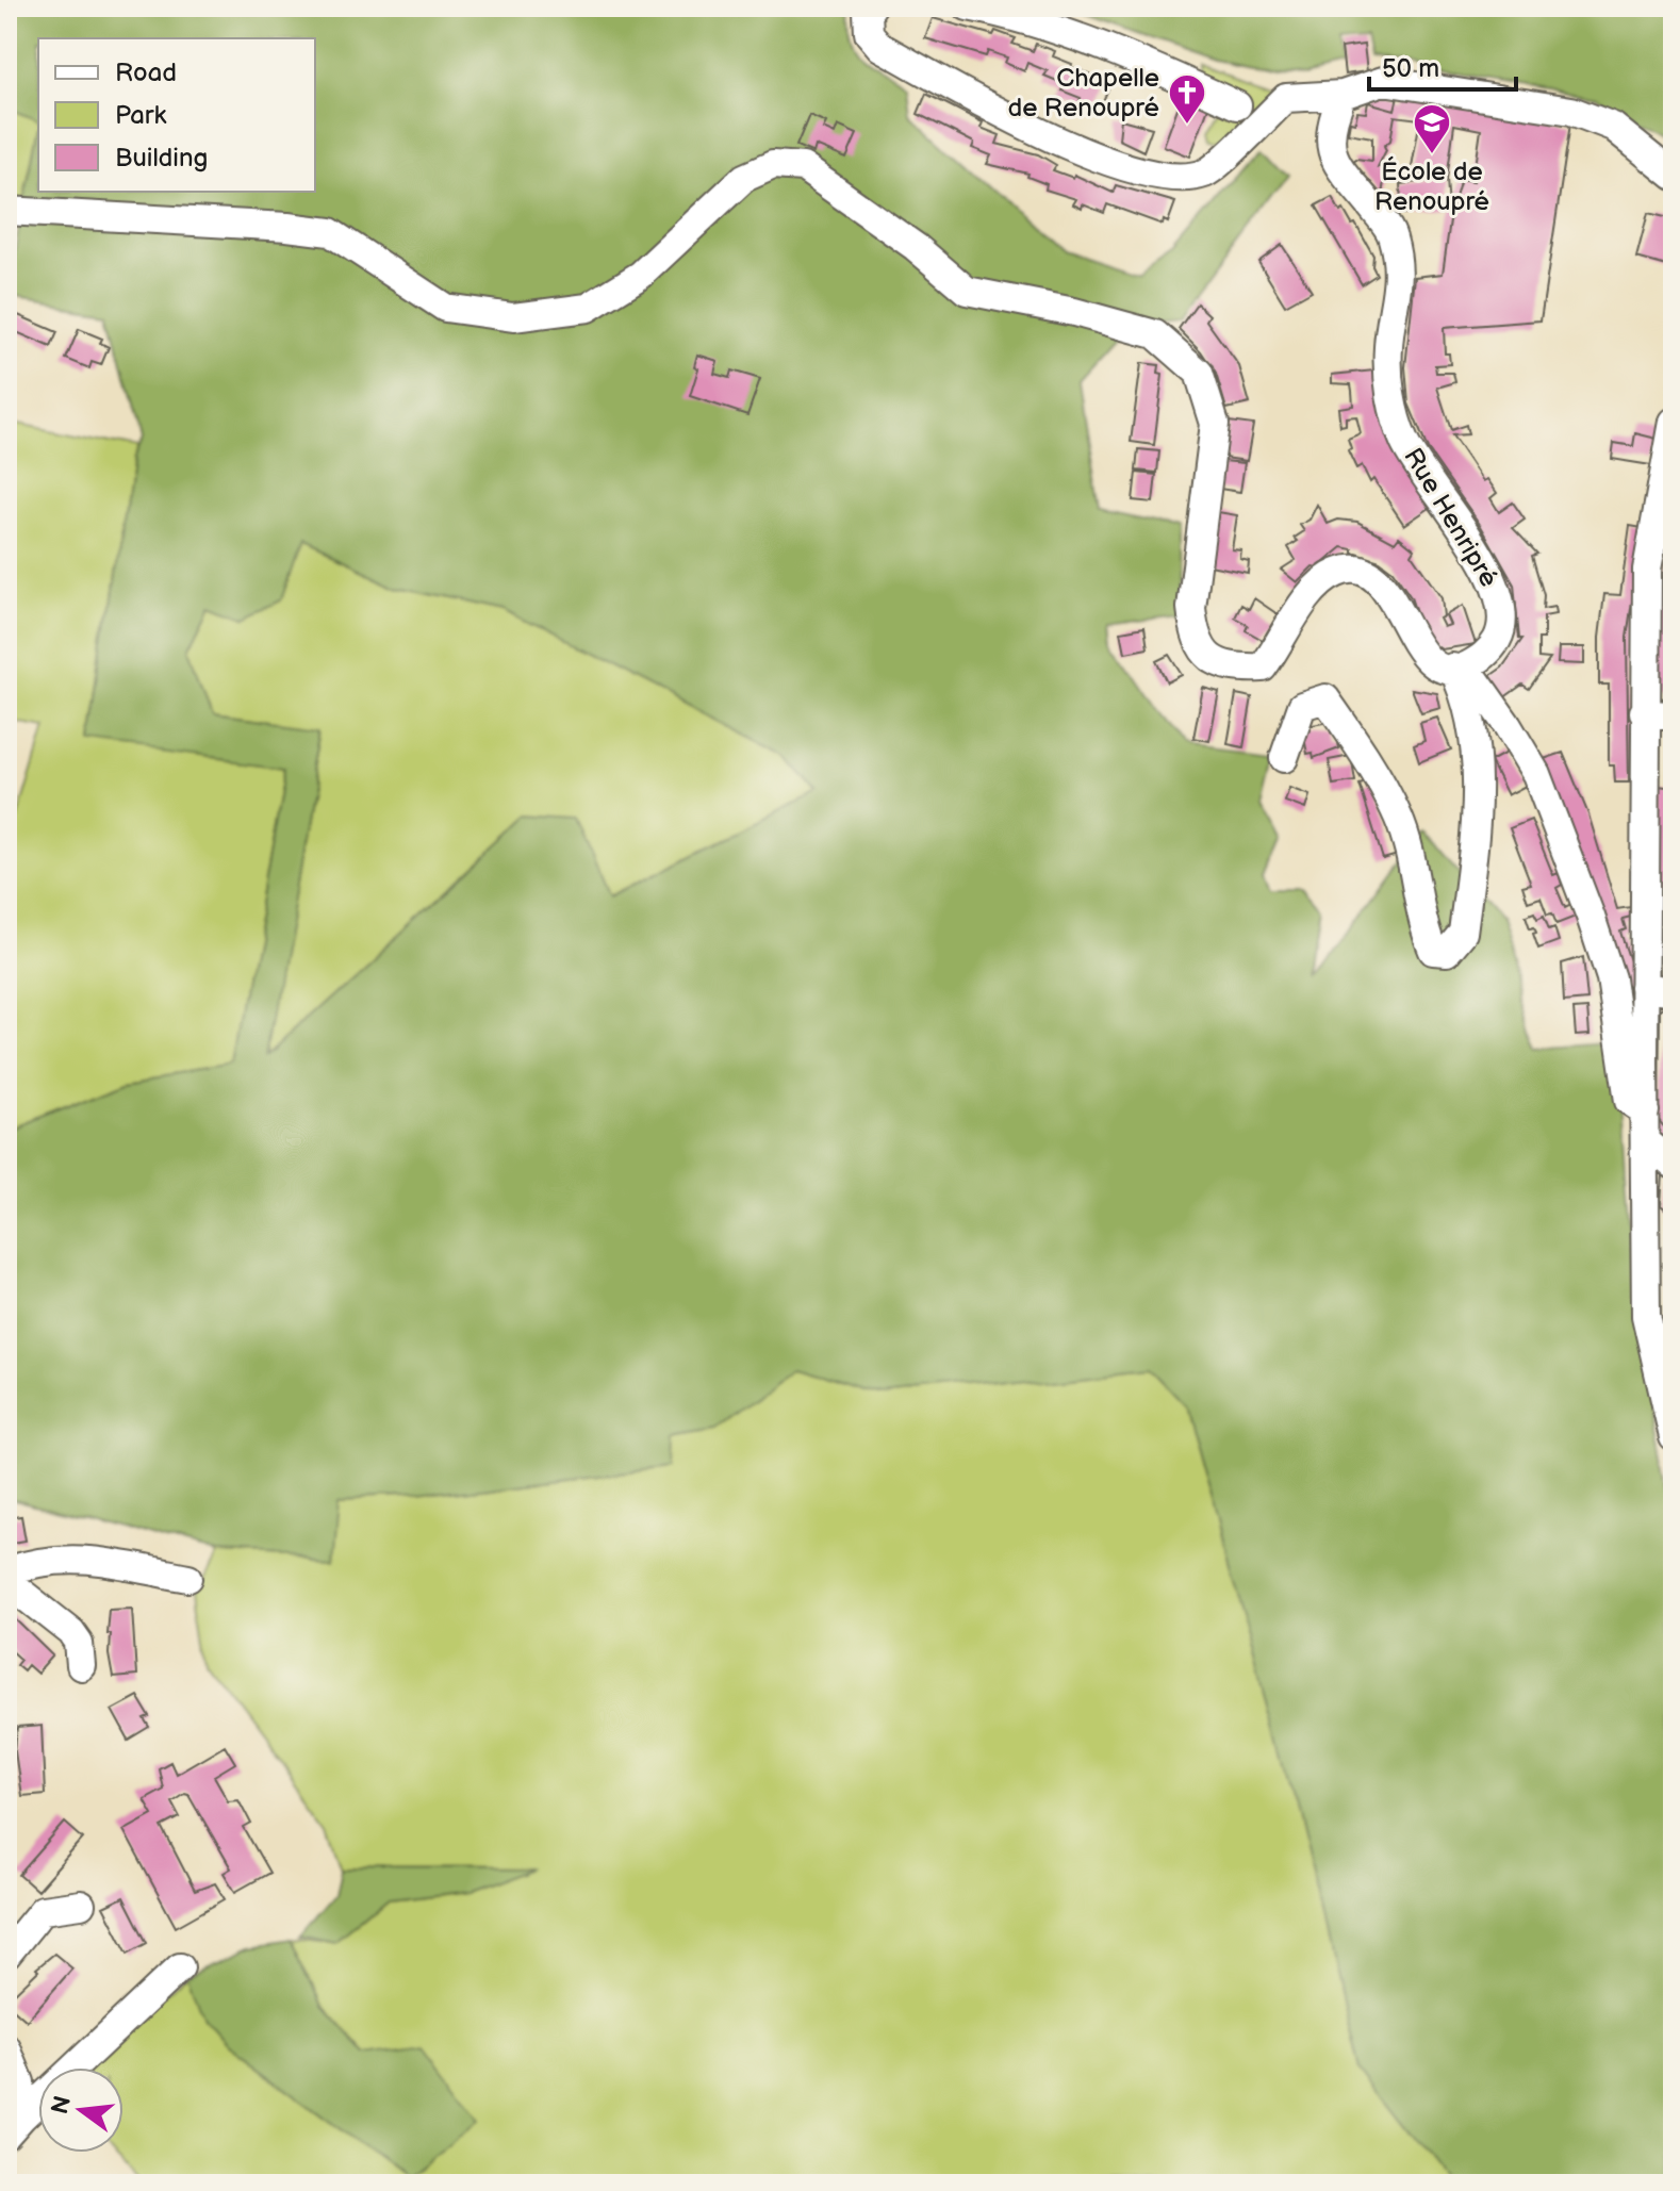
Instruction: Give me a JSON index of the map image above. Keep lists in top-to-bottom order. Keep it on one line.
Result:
{"streets":{"street":["Rue Henripré"]},"places":{"church":["Chapelle de Renoupré"],"school or university":["École de Renoupré"]},"legend":["Road","Park","Building"],"scale_bar":"50 m","north":"left"}
